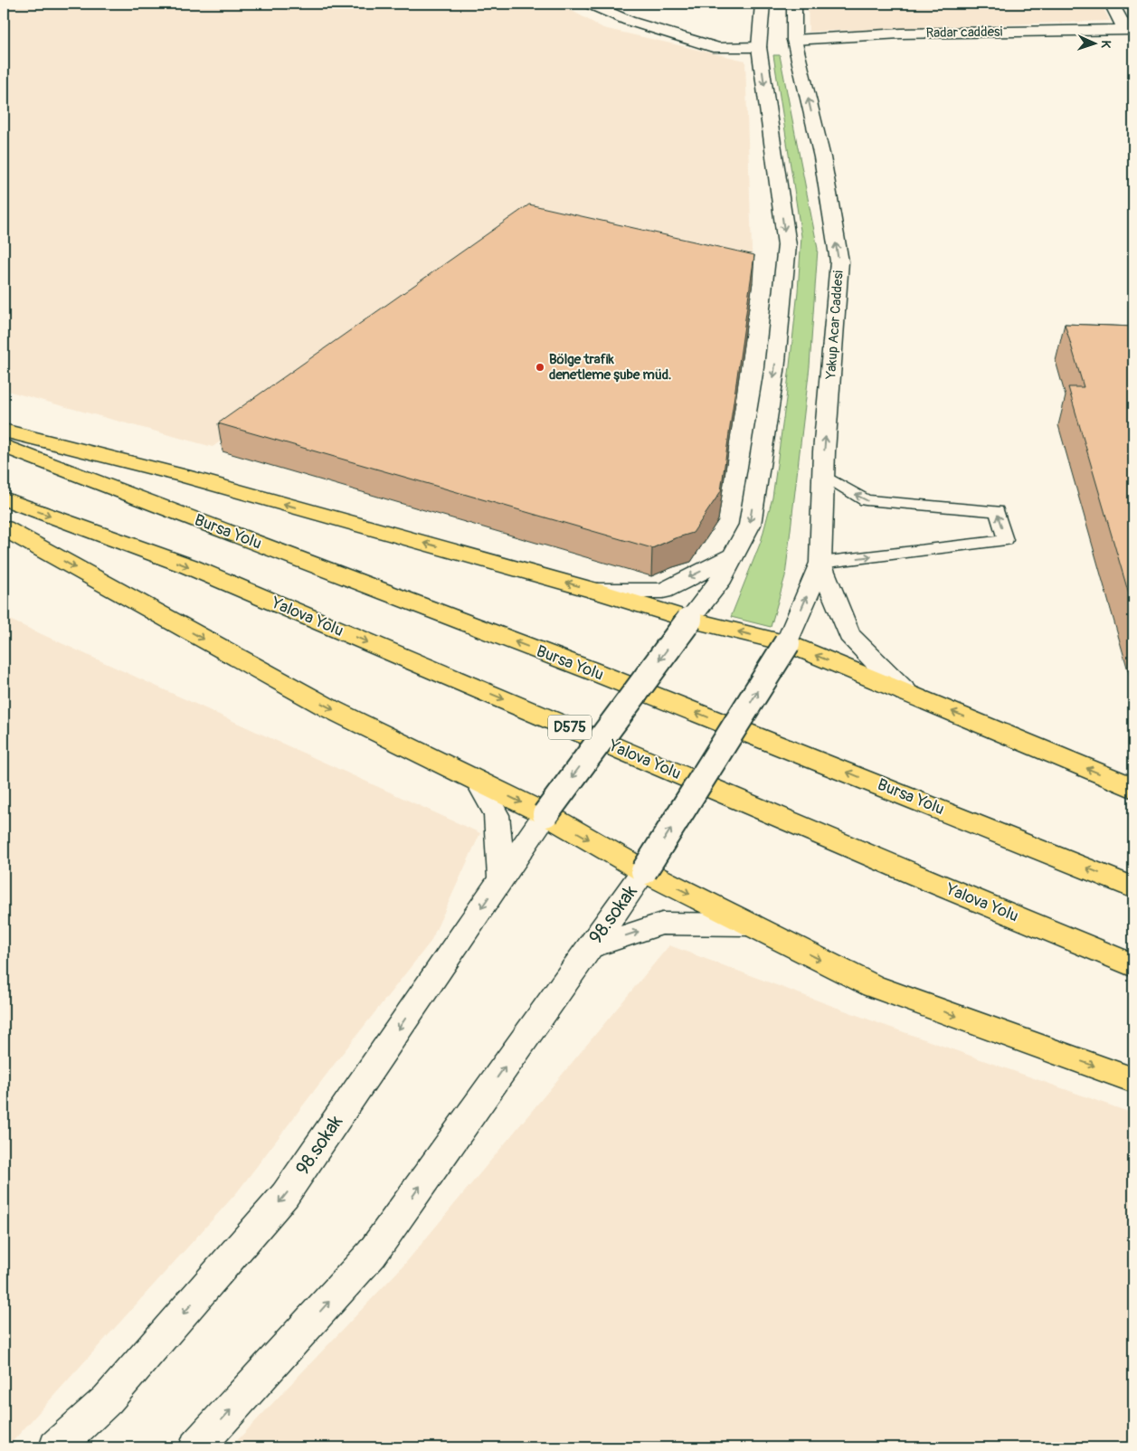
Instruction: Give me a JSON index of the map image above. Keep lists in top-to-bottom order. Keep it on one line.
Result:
{"streets":{"highway":["Bursa Yolu","Yalova Yolu","D575"],"street":["Radar caddesi","Yakup Acar Caddesi","98.sokak"]},"crossings":[["Radar caddesi","Yakup Acar Caddesi"],["Yakup Acar Caddesi","98.sokak"]],"places":["Bölge trafik denetleme şube müd."],"north":"right"}
